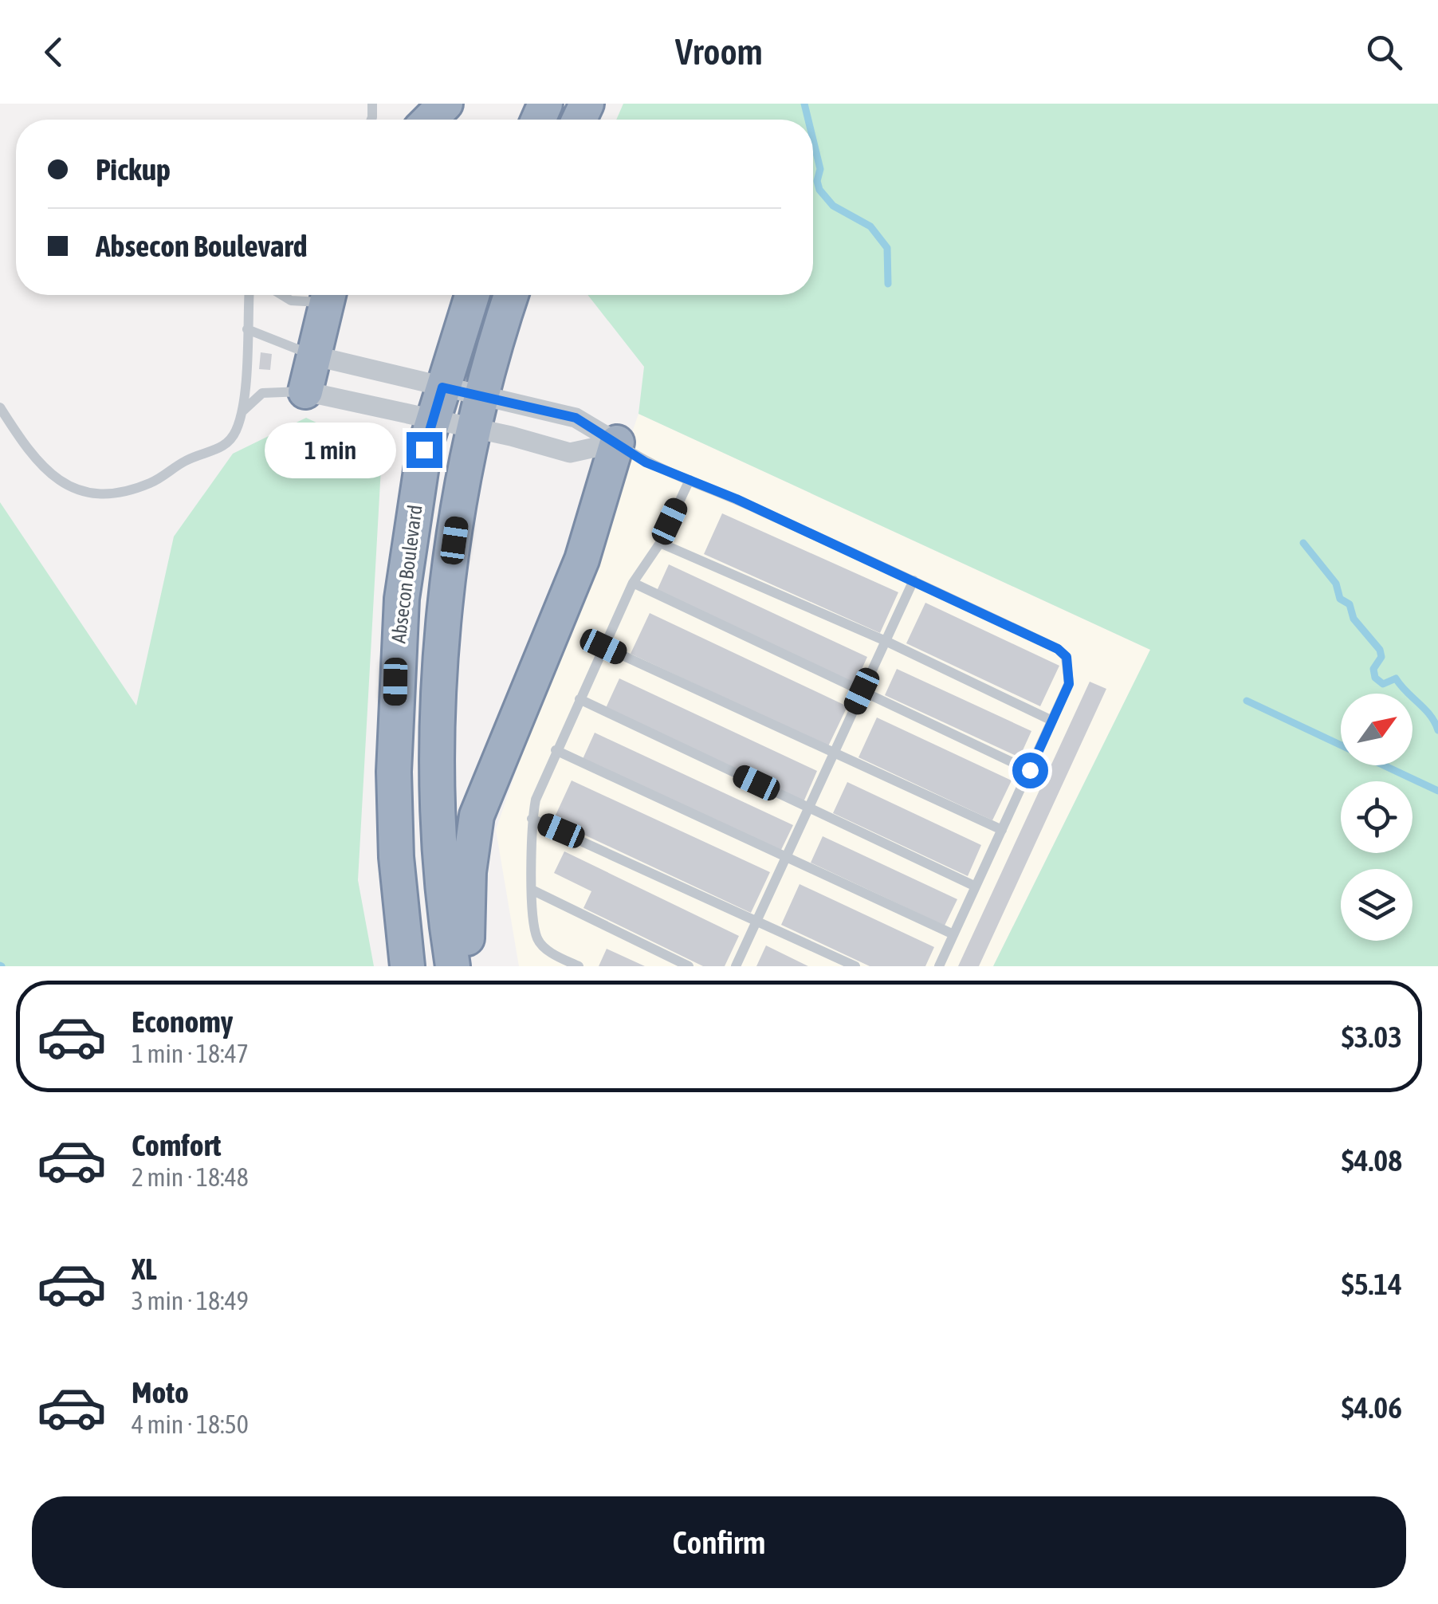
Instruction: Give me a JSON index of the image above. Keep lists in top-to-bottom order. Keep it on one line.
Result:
{"streets":{"highway":["Absecon Boulevard"]},"north":"top right","page":{"header":"Vroom","banner":["Pickup","Absecon Boulevard"],"bubble":"1 min","list":[{"name":"Economy","note":"1 min · 18:47","value":"$3.03"},{"name":"Comfort","note":"2 min · 18:48","value":"$4.08"},{"name":"XL","note":"3 min · 18:49","value":"$5.14"},{"name":"Moto","note":"4 min · 18:50","value":"$4.06"}],"buttons":"Confirm"}}
